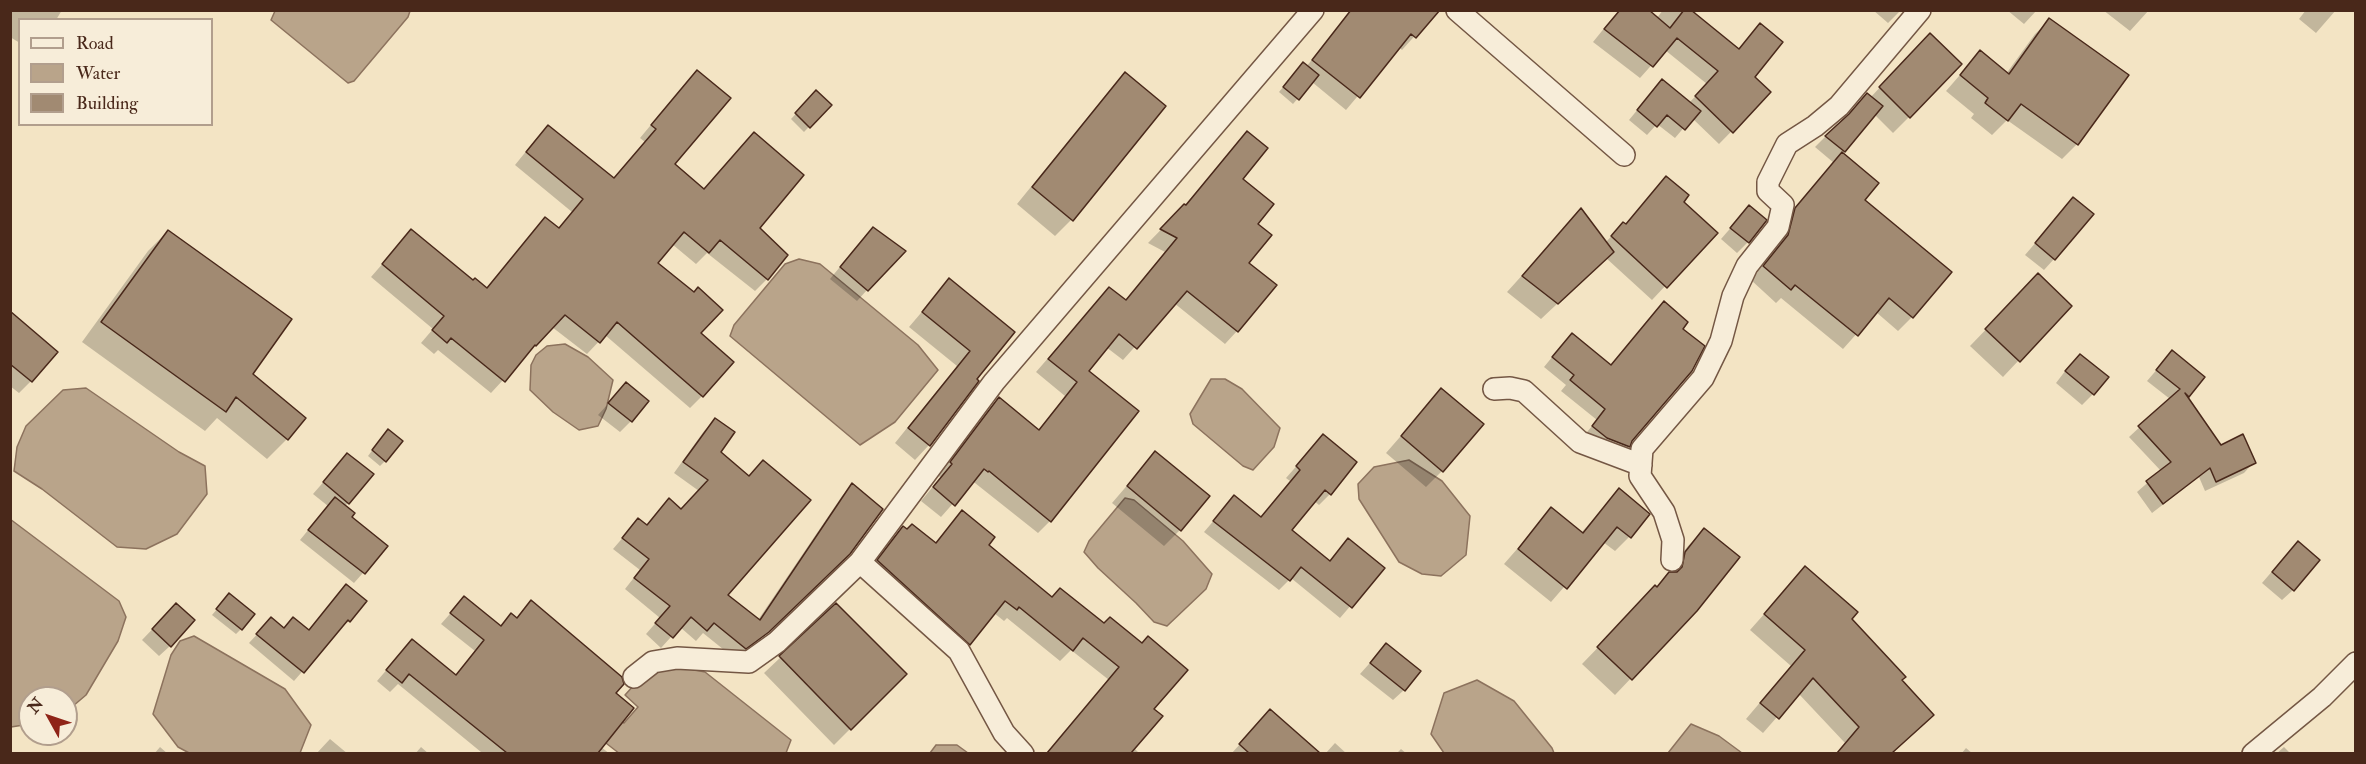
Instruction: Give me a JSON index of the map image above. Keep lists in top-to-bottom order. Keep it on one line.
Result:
{"legend":["Road","Water","Building"],"north":"top left"}
